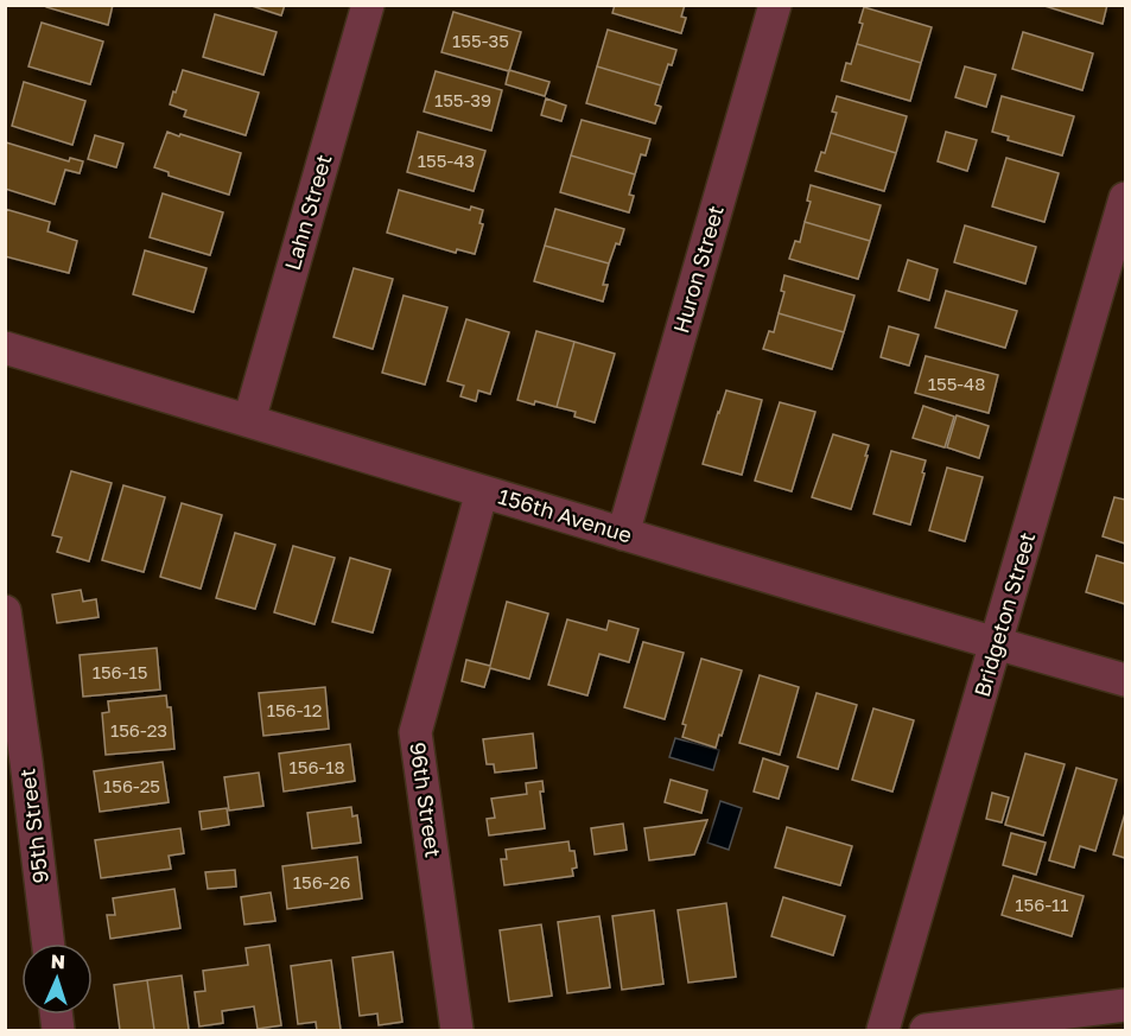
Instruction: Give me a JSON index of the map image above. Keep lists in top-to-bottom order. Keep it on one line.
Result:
{"streets":{"street":["Lahn Street","Huron Street","156th Avenue","Bridgeton Street","96th Street","95th Street"]},"crossings":[["Lahn Street","156th Avenue"],["Huron Street","156th Avenue"],["156th Avenue","Bridgeton Street"],["156th Avenue","96th Street"]],"house_numbers":["155-35","155-39","155-43","155-48","156-15","156-12","156-23","156-18","156-25","156-26","156-11"],"north":"top"}
